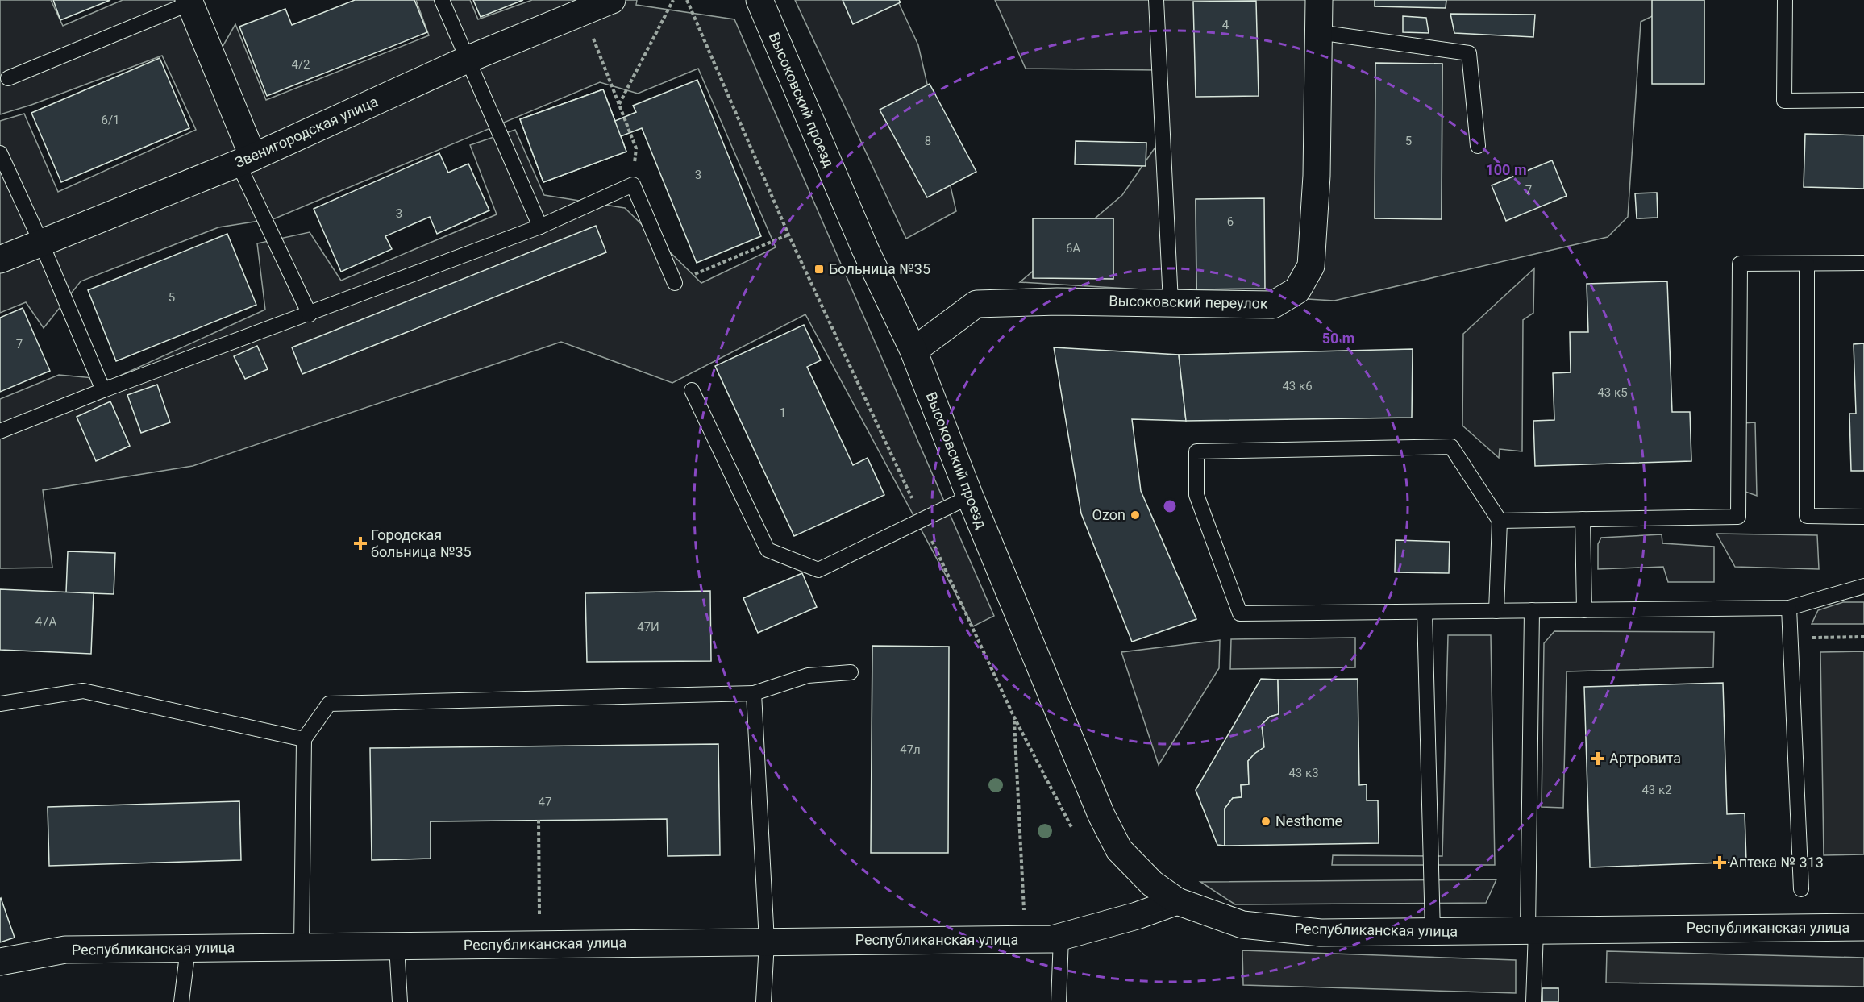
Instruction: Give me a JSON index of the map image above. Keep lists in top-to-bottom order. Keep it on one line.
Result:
{"streets":{"street":["Высоковский проезд","Звенигородская улица","Высоковский переулок","Республиканская улица"]},"crossings":[["Высоковский проезд","Высоковский переулок"],["Высоковский проезд","Республиканская улица"]],"places":{"transit":["Больница №35"],"other":["Ozon","Nesthome"],"health":["Городская больница №35","Артровита","Аптека № 313"]},"house_numbers":["4","4/2","6/1","8","5","3","7","3","6","6А","5","7","43 к6","43 к5","1","47А","47И","47л","43 к3","43 к2","47"],"rings":["100 m","50 m"]}
